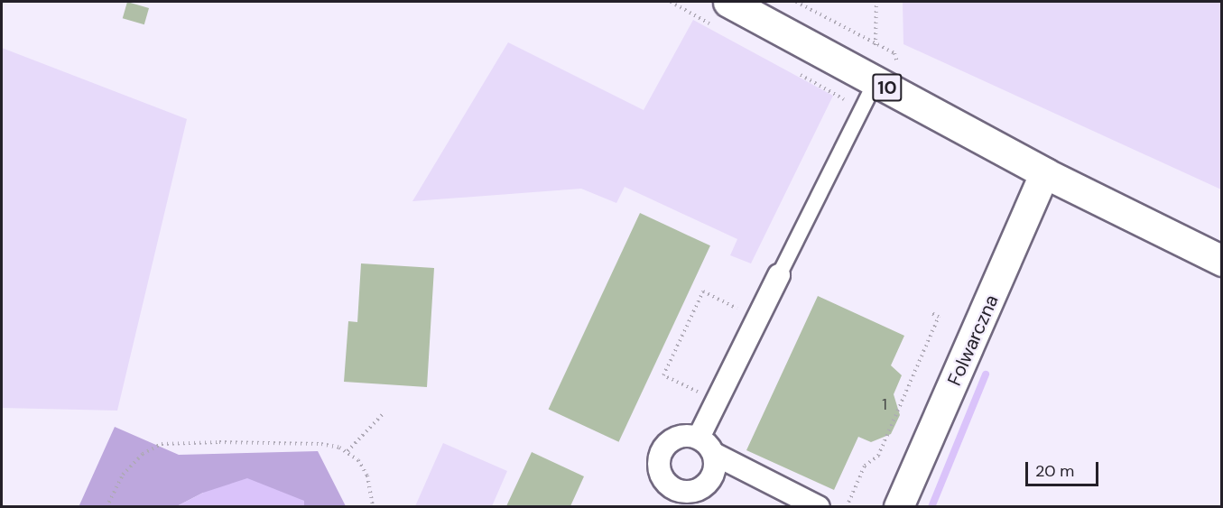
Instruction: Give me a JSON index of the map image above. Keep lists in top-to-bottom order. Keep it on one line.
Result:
{"streets":{"main road":["10"],"street":["Folwarczna"]},"crossings":[["10","Folwarczna"]],"house_numbers":["1"],"scale_bar":"20 m"}
